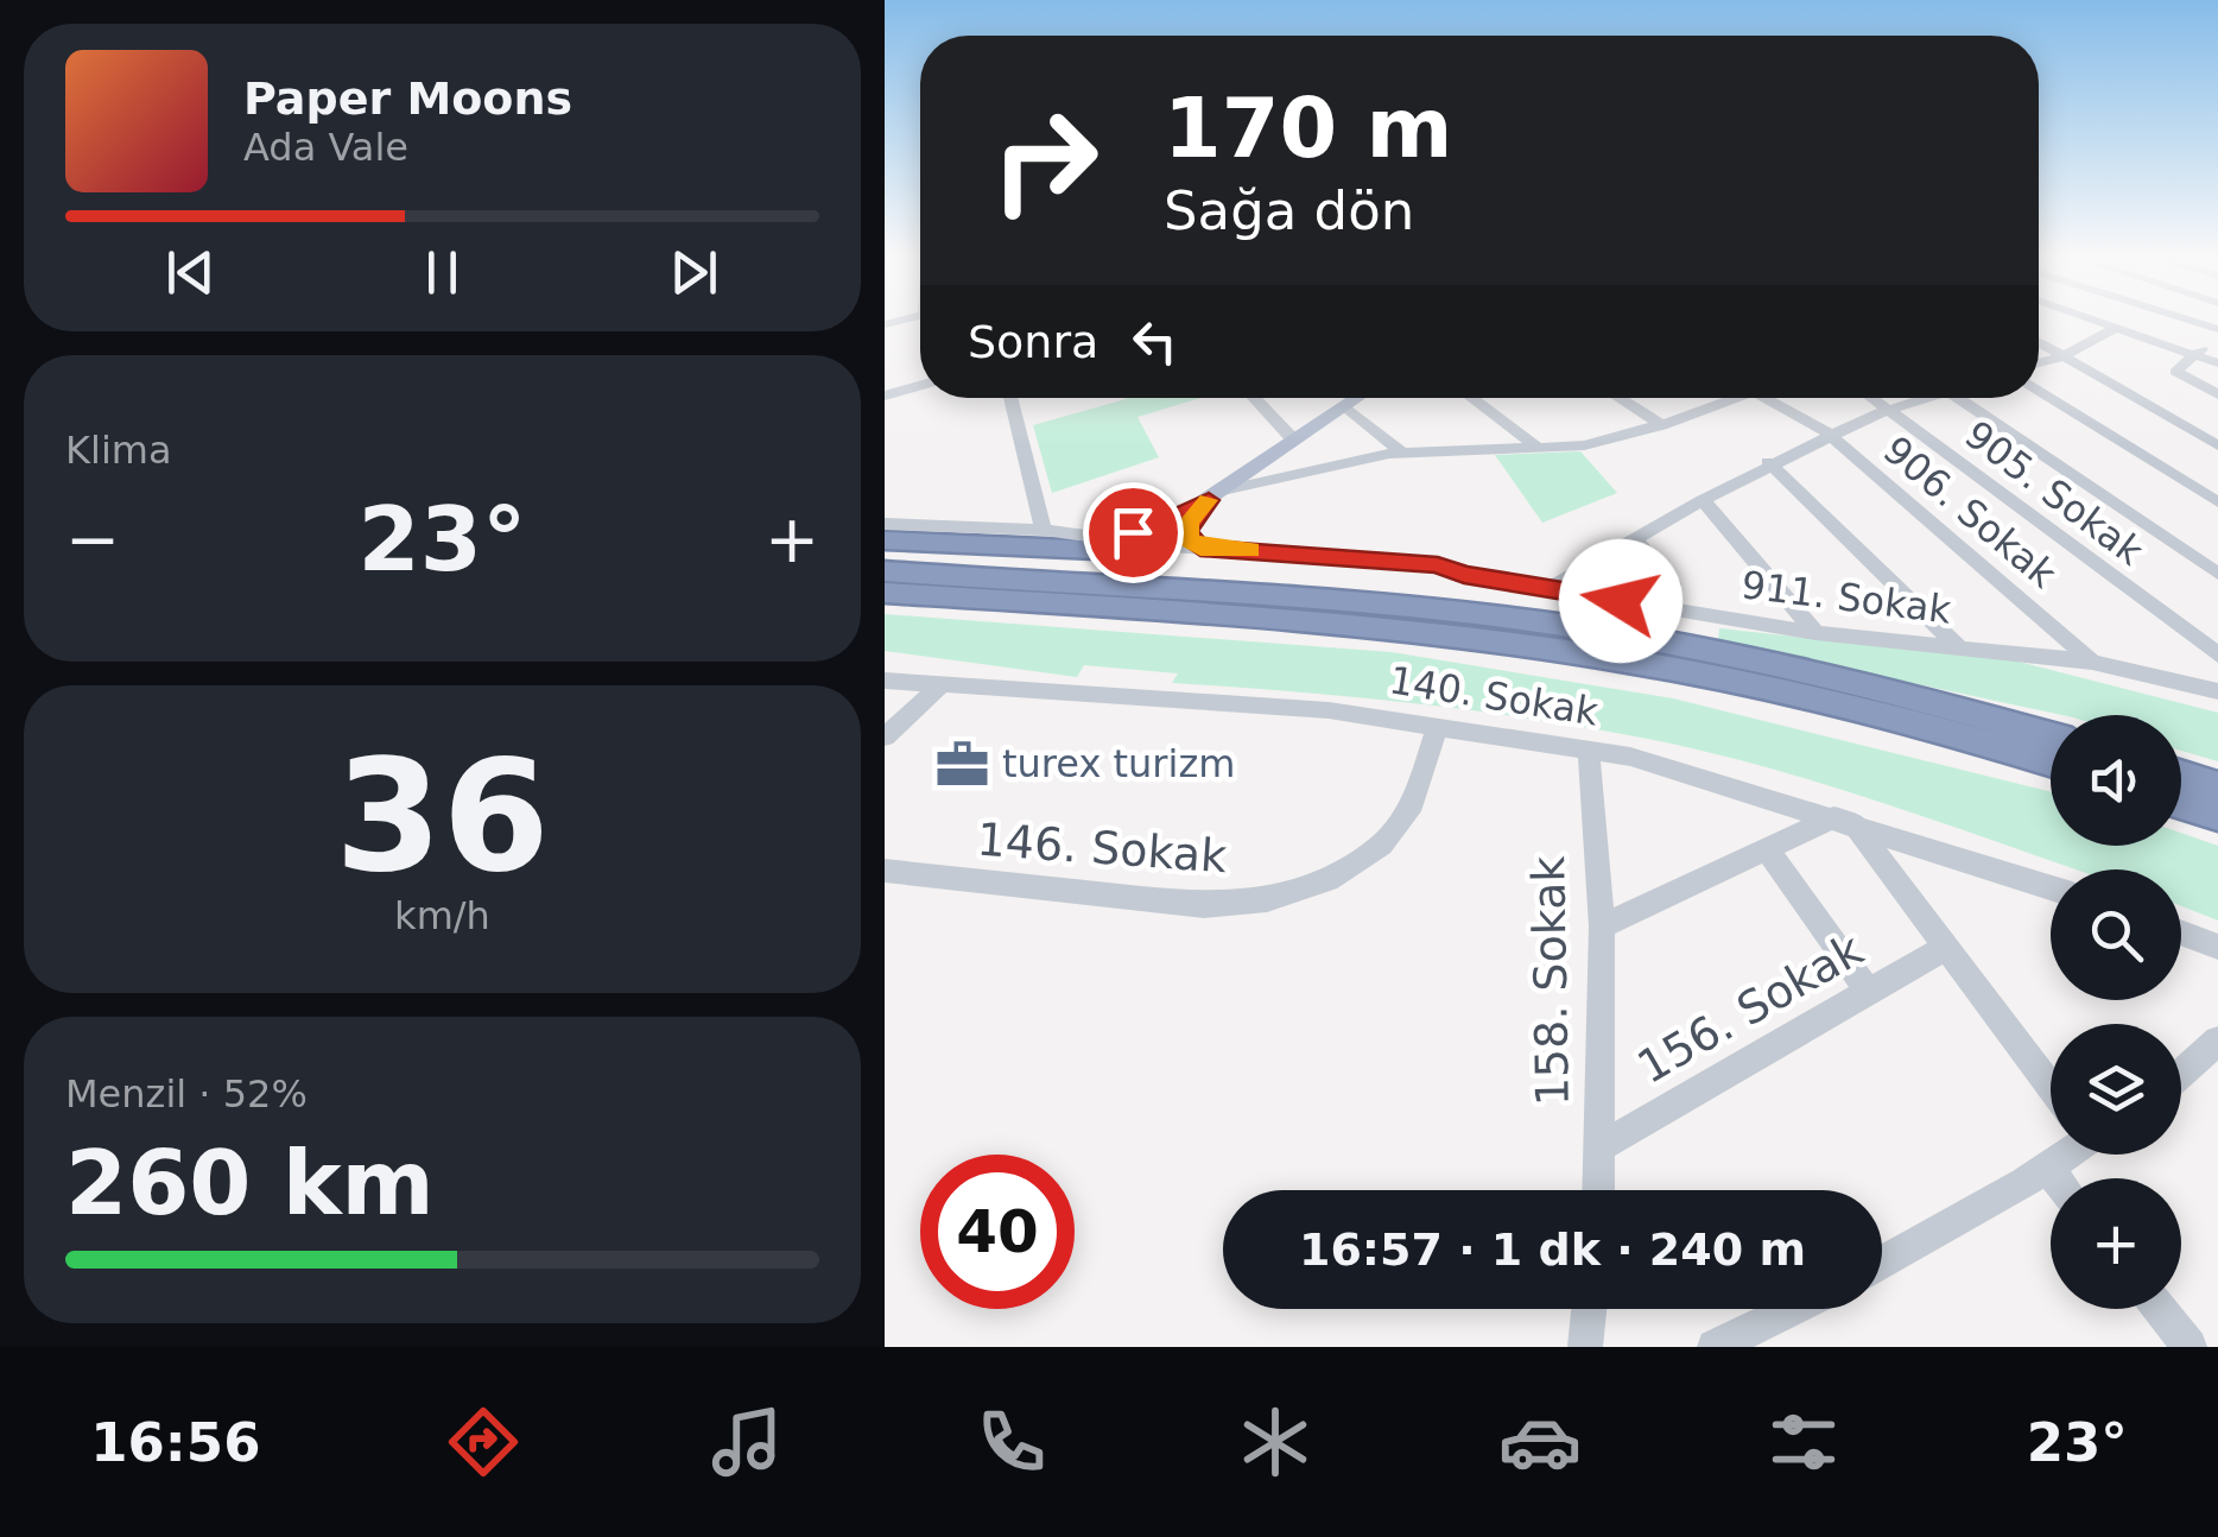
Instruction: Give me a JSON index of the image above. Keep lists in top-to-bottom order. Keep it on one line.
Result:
{"streets":{"street":["905. Sokak","906. Sokak","911. Sokak","140. Sokak","146. Sokak","158. Sokak","156. Sokak"]},"crossings":[["906. Sokak","911. Sokak"],["140. Sokak","146. Sokak"],["140. Sokak","158. Sokak"],["158. Sokak","156. Sokak"]],"places":{"office":["turex turizm"]},"page":{"turn":["170 m","Sağa dön"],"song":["Paper Moons","Ada Vale"],"then":"Sonra","tile":["Klima",["36","km/h"],["Menzil · 52%","260 km"]],"heat":["−","23°","+"],"map_buttons":"+","limit":"40","trip":"16:57 · 1 dk · 240 m","tabs":["16:56","23°"]}}
